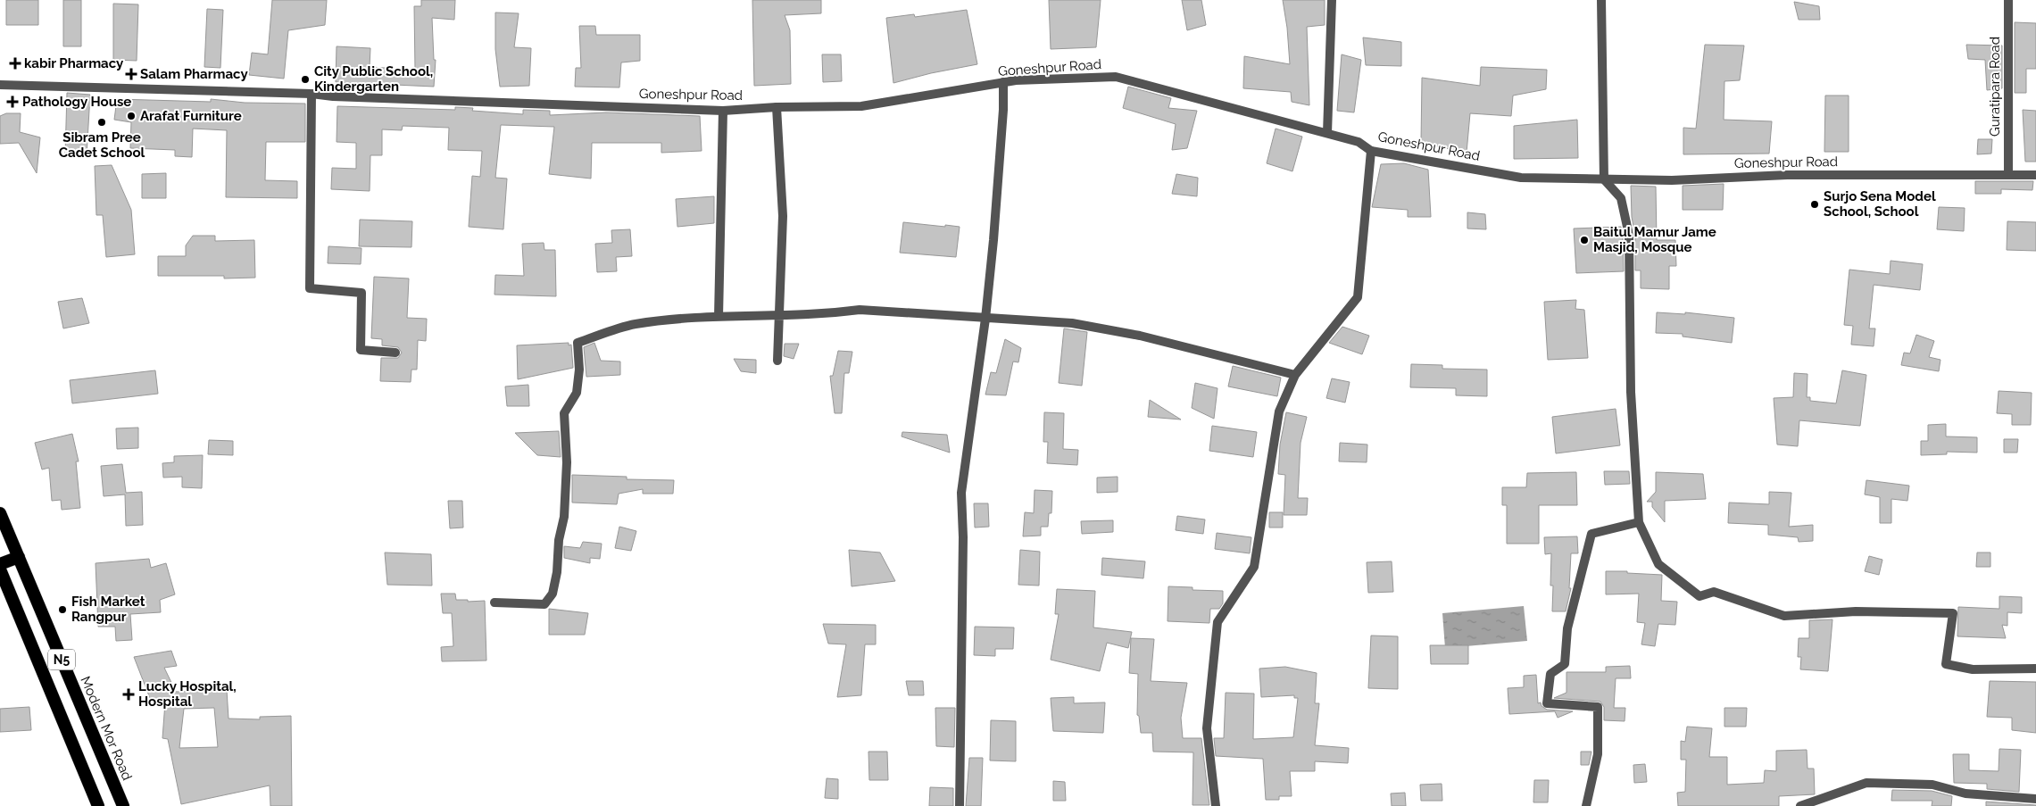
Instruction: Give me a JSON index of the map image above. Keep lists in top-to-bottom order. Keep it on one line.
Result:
{"streets":{"highway":["N5","Modern Mor Road"],"street":["Goneshpur Road","Guratipara Road"]},"crossings":[["Goneshpur Road","Guratipara Road"]],"places":{"health":["kabir Pharmacy","Salam Pharmacy","Pathology House","Lucky Hospital, Hospital"],"other":["City Public School, Kindergarten","Arafat Furniture","Sibram Pree Cadet School","Surjo Sena Model School, School","Baitul Mamur Jame Masjid, Mosque","Fish Market Rangpur"]}}
